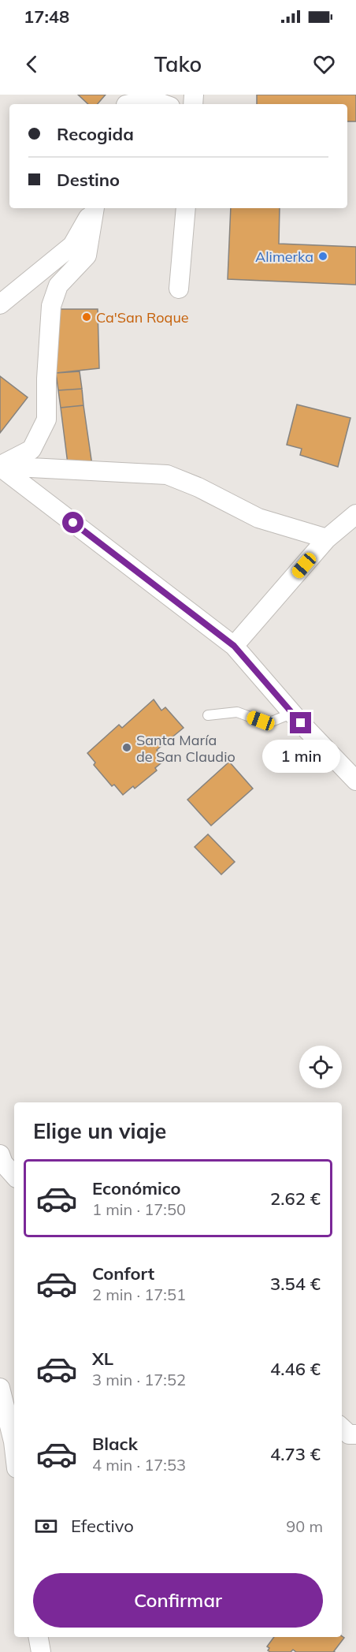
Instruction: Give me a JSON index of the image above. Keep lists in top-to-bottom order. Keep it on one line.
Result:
{"places":["Alimerka","Ca'San Roque","Santa María de San Claudio"],"page":{"status":"17:48","header":"Tako","banner":["Recogida","Destino"],"bubble":"1 min","heading":"Elige un viaje","list":[{"name":"Económico","note":"1 min · 17:50","value":"2.62 €"},{"name":"Confort","note":"2 min · 17:51","value":"3.54 €"},{"name":"XL","note":"3 min · 17:52","value":"4.46 €"},{"name":"Black","note":"4 min · 17:53","value":"4.73 €"}],"pay":["Efectivo","90 m"],"buttons":"Confirmar"}}
